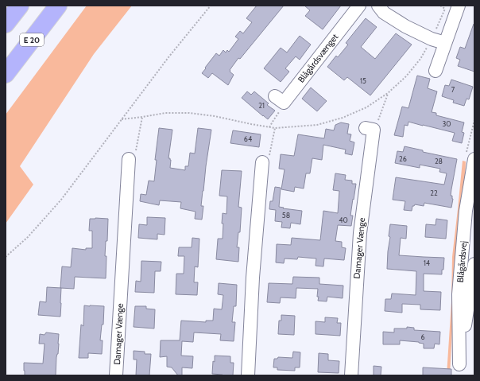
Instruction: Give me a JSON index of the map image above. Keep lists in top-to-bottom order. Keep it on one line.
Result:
{"streets":{"highway":["E 20"],"street":["Blågårdsvænget","Damager Vænge","Blågårdsvej"]},"house_numbers":["15","7","21","30","64","26","28","22","58","40","14","6"]}
